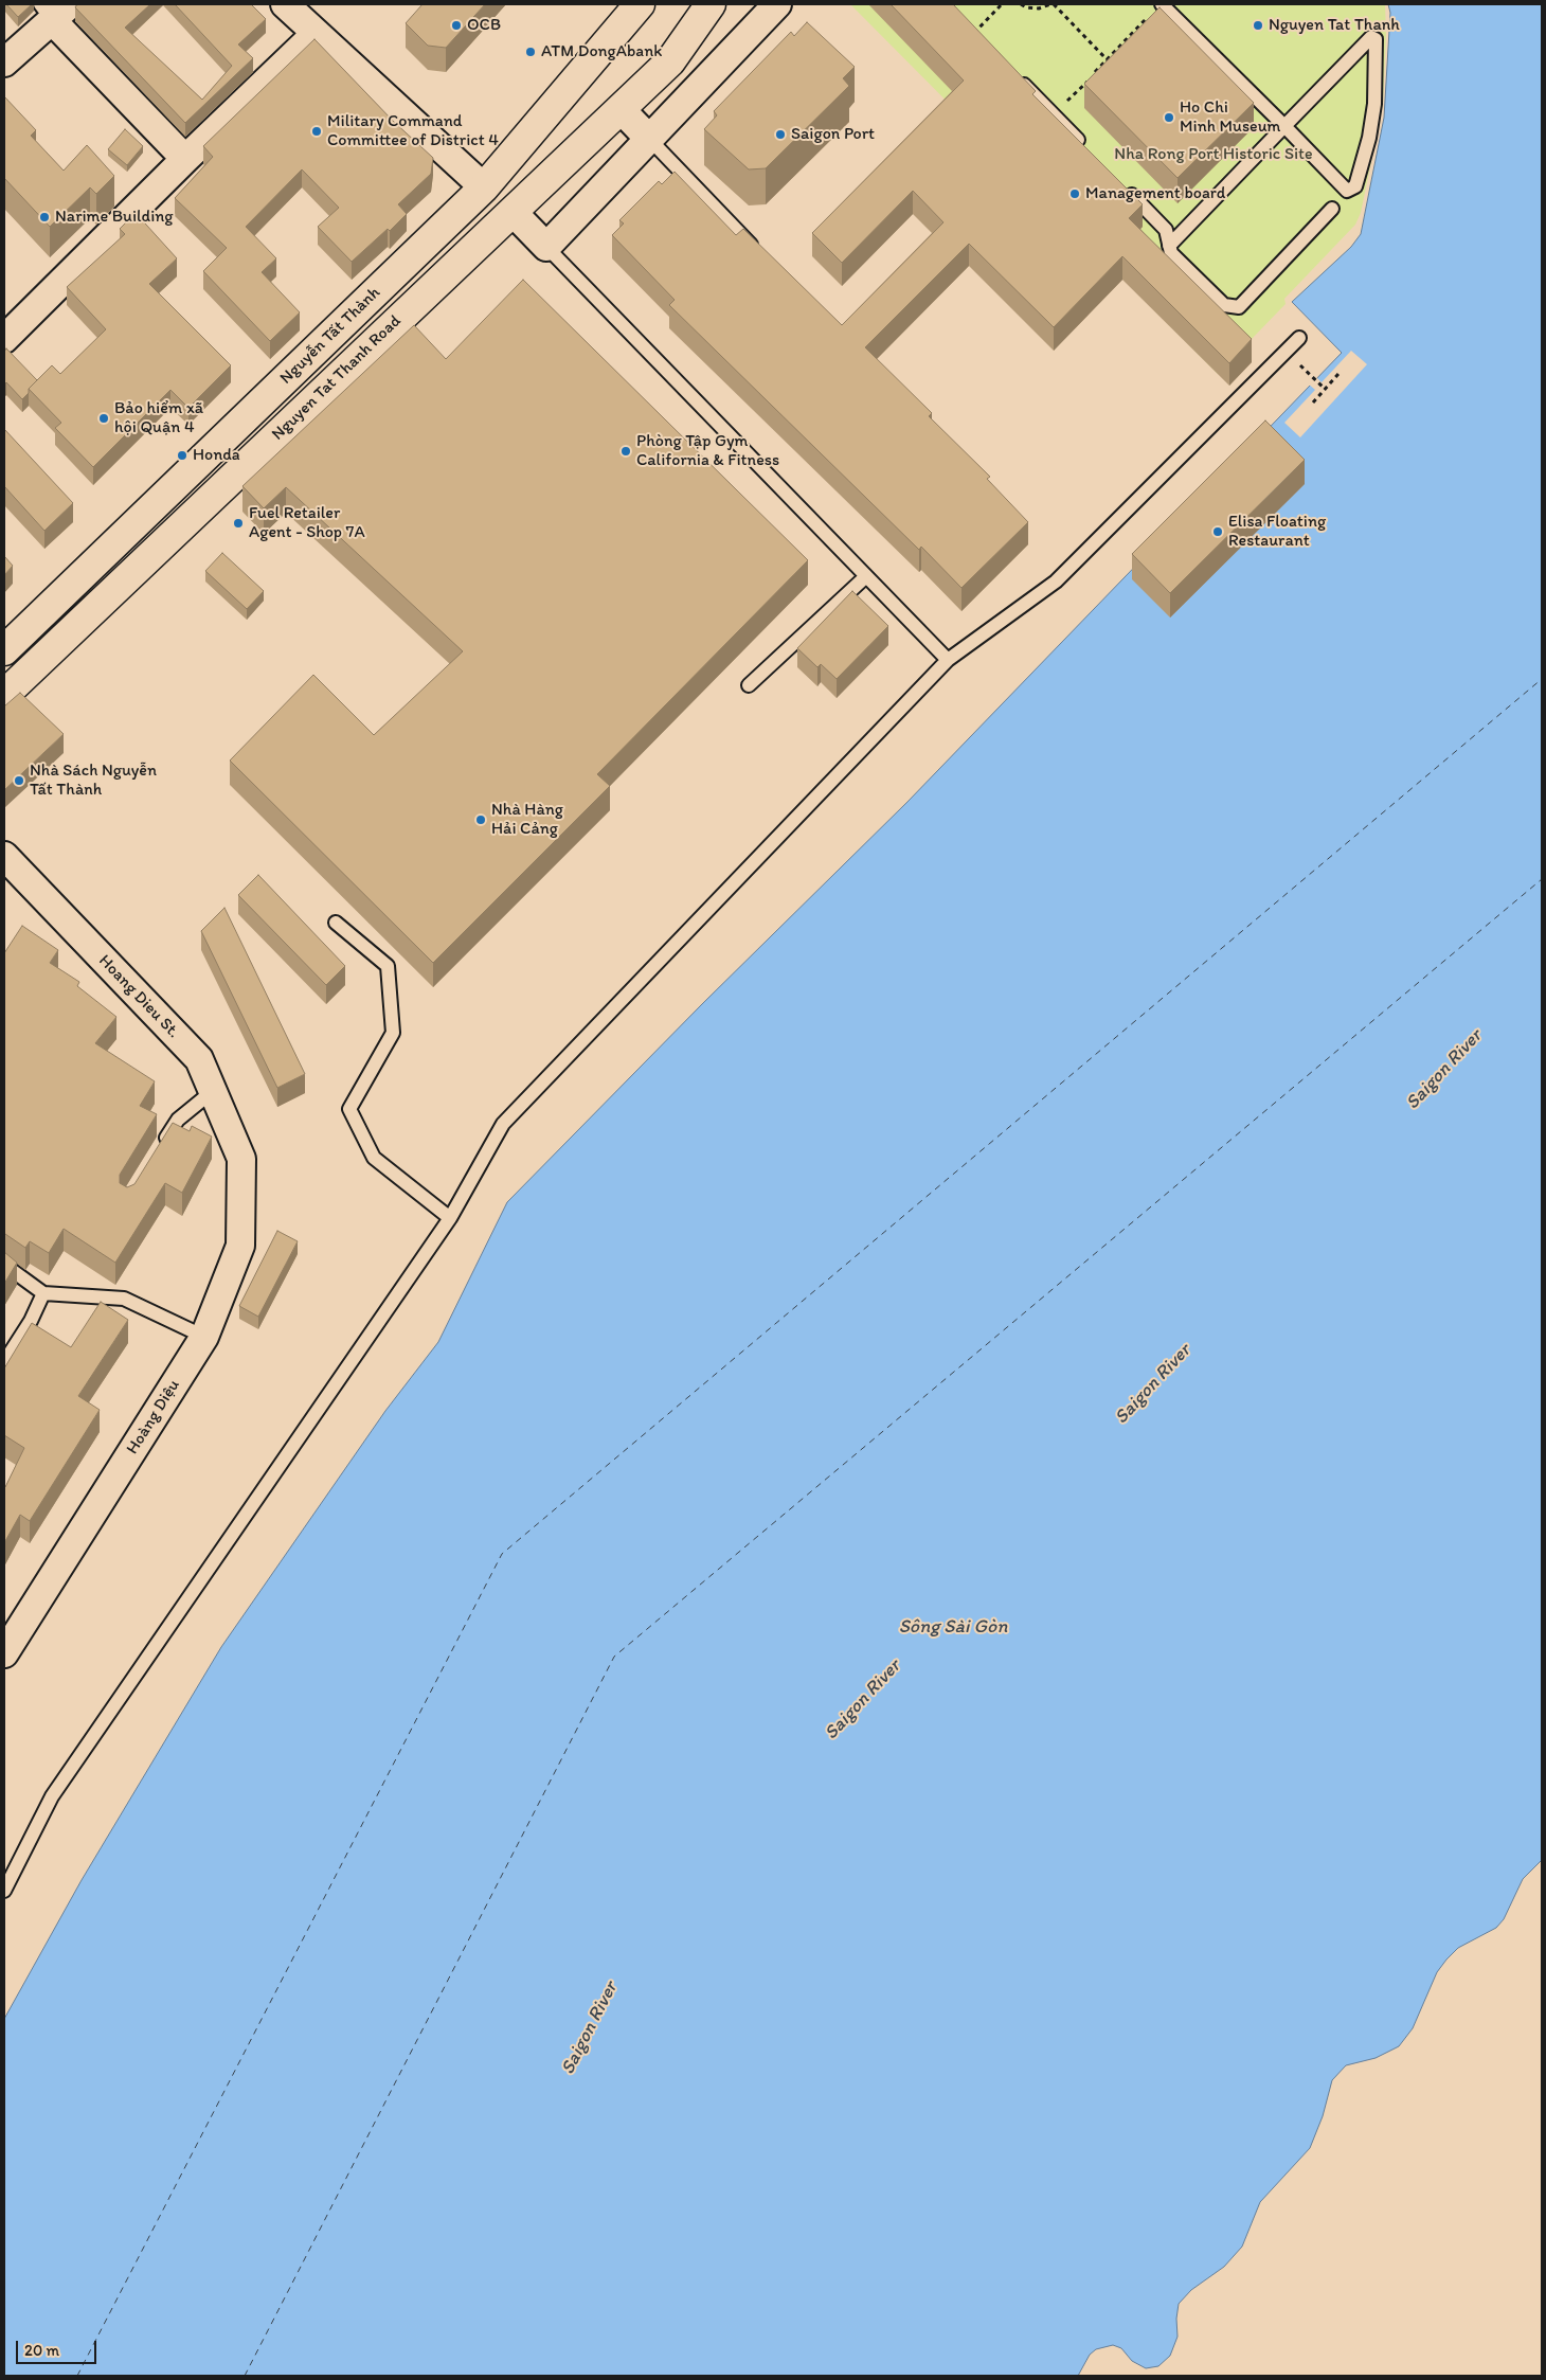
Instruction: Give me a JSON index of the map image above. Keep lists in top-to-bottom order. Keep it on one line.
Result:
{"streets":{"main road":["Nguyễn Tất Thành","Nguyen Tat Thanh Road"],"street":["Hoang Dieu St.","Hoàng Diệu"]},"crossings":[["Hoang Dieu St.","Hoàng Diệu"]],"water":["Saigon River","Sông Sài Gòn"],"parks":["Nha Rong Port Historic Site"],"places":["OCB","Nguyen Tat Thanh","ATM DongAbank","Ho Chi Minh Museum","Military Command Committee of District 4","Saigon Port","Management board","Narime Building","Bảo hiểm xã hội Quận 4","Phòng Tập Gym California & Fitness","Honda","Fuel Retailer Agent - Shop 7A","Elisa Floating Restaurant","Nhà Sách Nguyễn Tất Thành","Nhà Hàng Hải Cảng"],"scale_bar":"20 m"}
